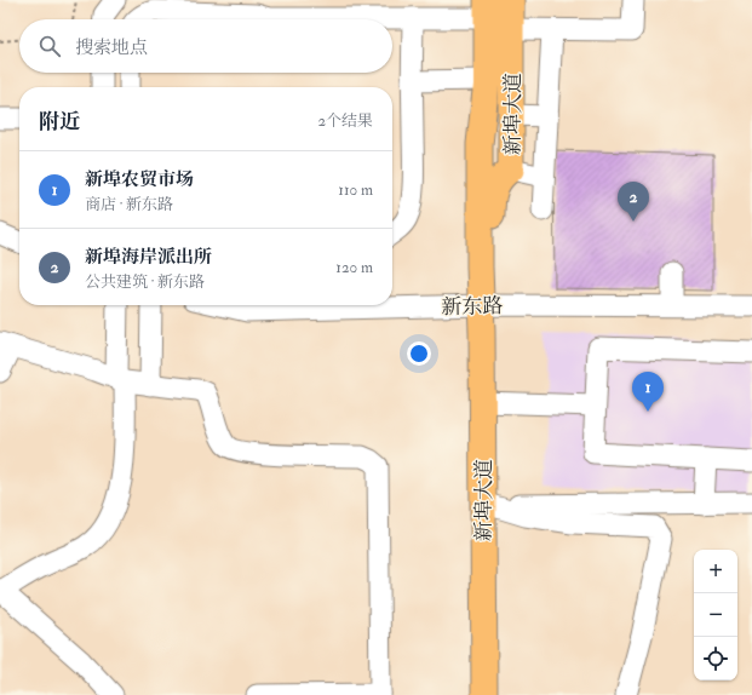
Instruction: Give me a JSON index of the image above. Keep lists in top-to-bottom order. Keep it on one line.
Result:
{"streets":{"main road":["新埠大道"],"street":["新东路"]},"crossings":[["新埠大道","新东路"]],"page":{"search":"搜索地点","heading":["附近","2个结果"],"list":[{"mark":"1","name":"新埠农贸市场","note":"商店 · 新东路","value":"110 m"},{"mark":"2","name":"新埠海岸派出所","note":"公共建筑 · 新东路","value":"120 m"}],"pins":["2","1"],"map_buttons":["+","−"]}}
